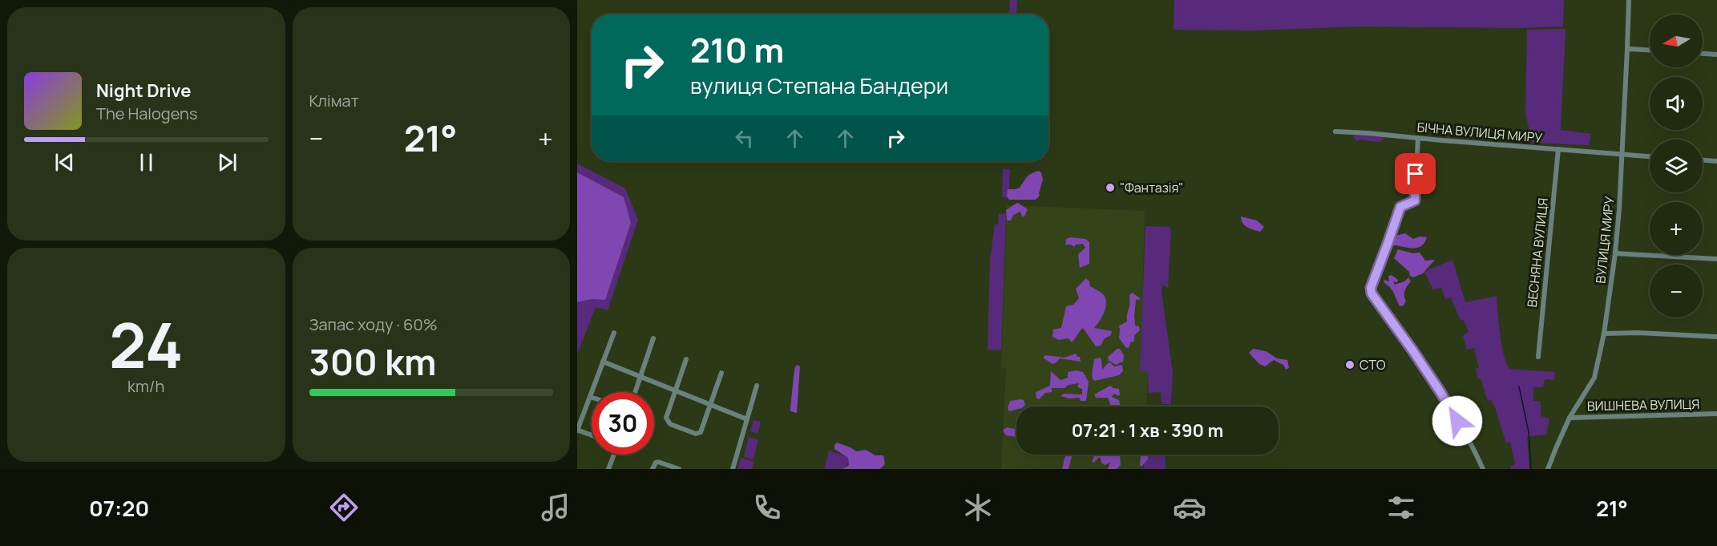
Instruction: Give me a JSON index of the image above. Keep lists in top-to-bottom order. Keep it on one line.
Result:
{"streets":{"street":["БІЧНА ВУЛИЦЯ МИРУ","ВУЛИЦЯ МИРУ","ВЕСНЯНА ВУЛИЦЯ","ВИШНЕВА ВУЛИЦЯ"]},"crossings":[["БІЧНА ВУЛИЦЯ МИРУ","ВУЛИЦЯ МИРУ"],["БІЧНА ВУЛИЦЯ МИРУ","ВЕСНЯНА ВУЛИЦЯ"],["ВУЛИЦЯ МИРУ","ВИШНЕВА ВУЛИЦЯ"]],"places":["\"Фантазія\"","СТО"],"north":"left","page":{"tile":["Клімат",["24","km/h"],["Запас ходу · 60%","300 km"]],"map_buttons":["+","−"],"turn":["210 m","вулиця Степана Бандери"],"song":["Night Drive","The Halogens"],"heat":["−","21°","+"],"limit":"30","trip":"07:21 · 1 хв · 390 m","tabs":["07:20","21°"]}}
